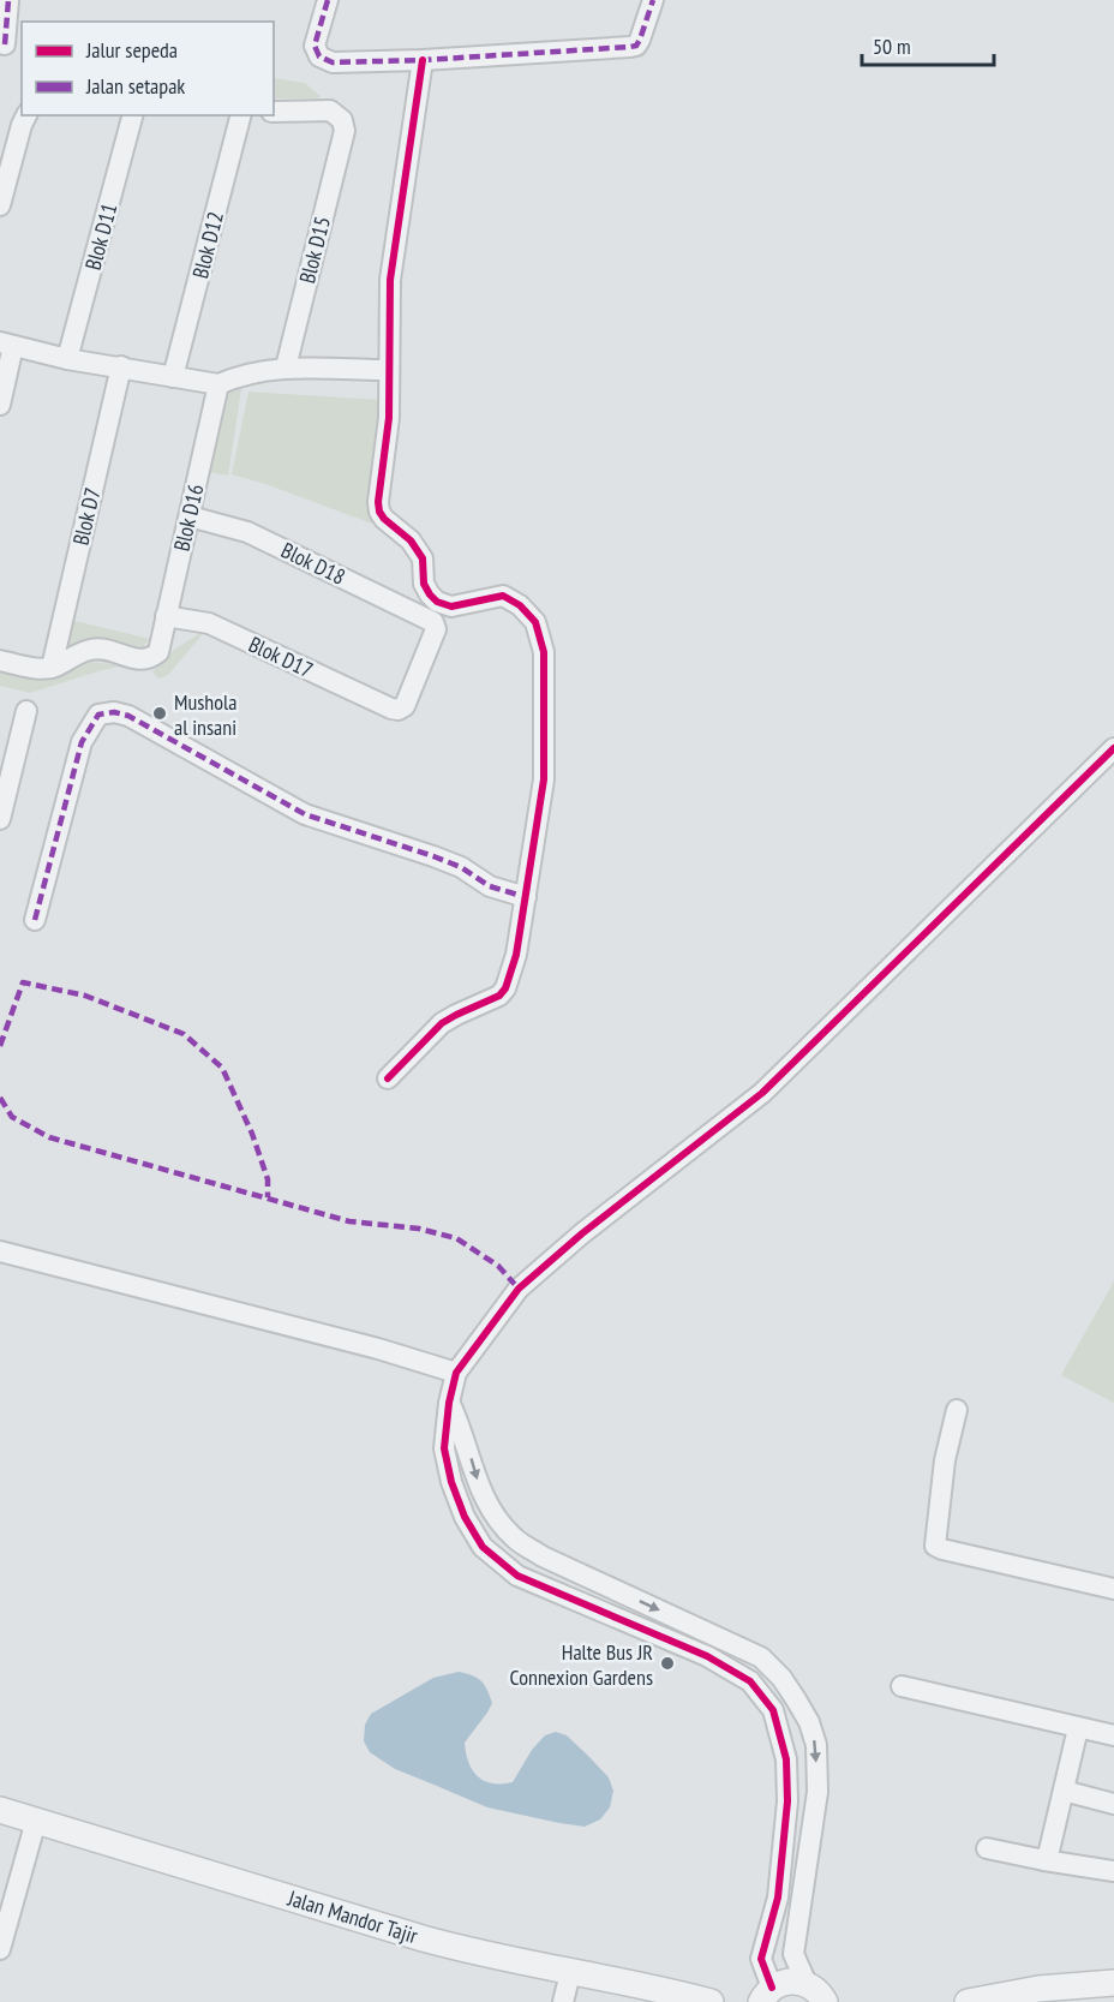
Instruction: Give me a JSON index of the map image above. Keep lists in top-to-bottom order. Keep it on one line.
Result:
{"streets":{"street":["Blok D11","Blok D12","Blok D15","Blok D7","Blok D16","Blok D18","Blok D17","Jalan Mandor Tajir"]},"crossings":[["Blok D7","Blok D16"],["Blok D16","Blok D18"],["Blok D16","Blok D17"],["Blok D18","Blok D17"]],"places":["Mushola al insani","Halte Bus JR Connexion Gardens"],"legend":["Jalur sepeda","Jalan setapak"],"scale_bar":"50 m"}
